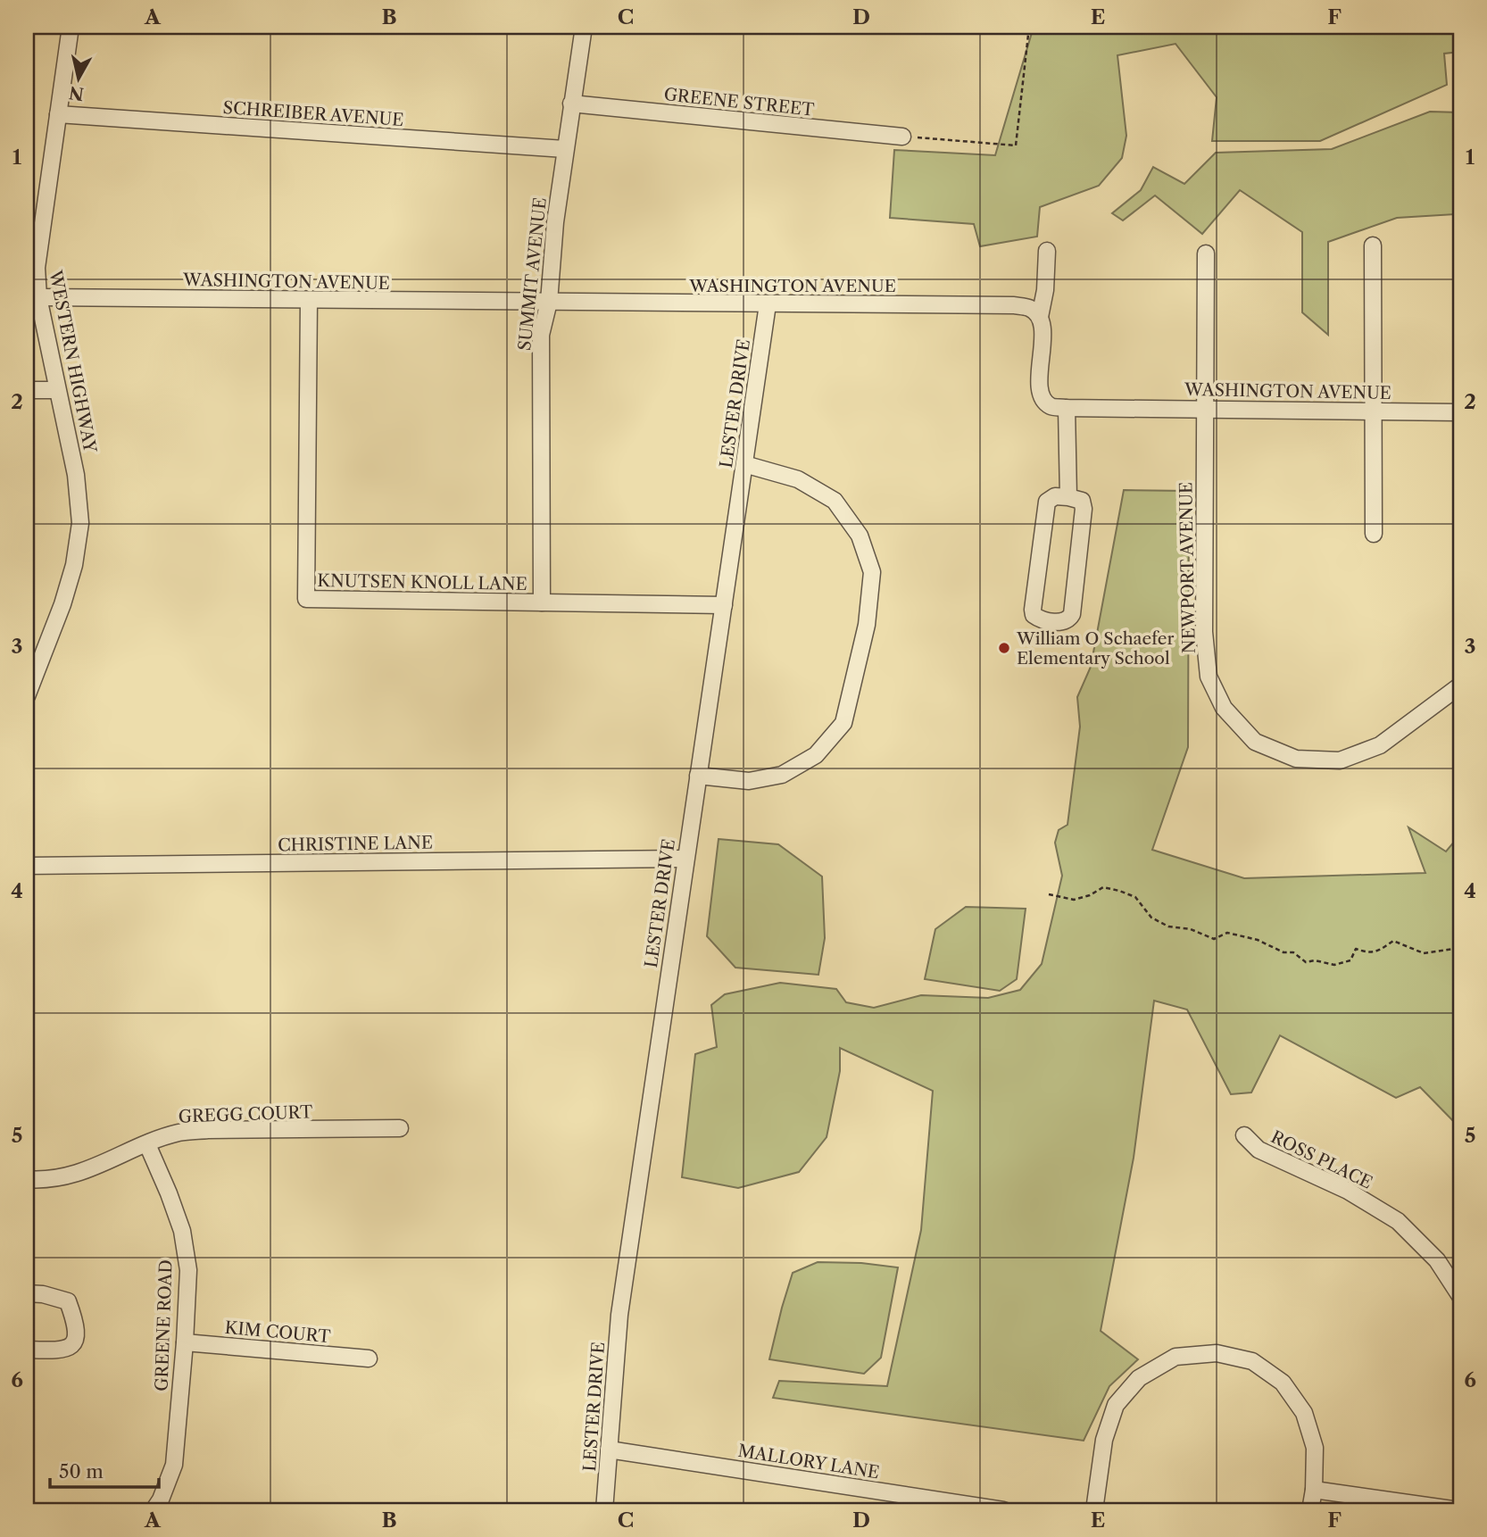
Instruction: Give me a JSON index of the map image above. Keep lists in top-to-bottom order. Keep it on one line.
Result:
{"streets":{"street":["GREENE STREET","SCHREIBER AVENUE","SUMMIT AVENUE","WASHINGTON AVENUE","WESTERN HIGHWAY","LESTER DRIVE","NEWPORT AVENUE","KNUTSEN KNOLL LANE","CHRISTINE LANE","GREGG COURT","ROSS PLACE","GREENE ROAD","KIM COURT","MALLORY LANE"]},"crossings":[["GREENE STREET","SUMMIT AVENUE"],["SCHREIBER AVENUE","SUMMIT AVENUE"],["SCHREIBER AVENUE","WESTERN HIGHWAY"],["SUMMIT AVENUE","WASHINGTON AVENUE"],["SUMMIT AVENUE","KNUTSEN KNOLL LANE"],["WASHINGTON AVENUE","WESTERN HIGHWAY"],["WASHINGTON AVENUE","LESTER DRIVE"],["WASHINGTON AVENUE","NEWPORT AVENUE"],["WASHINGTON AVENUE","KNUTSEN KNOLL LANE"],["LESTER DRIVE","KNUTSEN KNOLL LANE"],["LESTER DRIVE","CHRISTINE LANE"],["LESTER DRIVE","MALLORY LANE"],["GREGG COURT","GREENE ROAD"],["GREENE ROAD","KIM COURT"]],"places":["William O Schaefer Elementary School"],"scale_bar":"50 m","north":"bottom","grid":{"columns":["A","B","C","D","E","F"],"rows":["1","2","3","4","5","6"]}}
